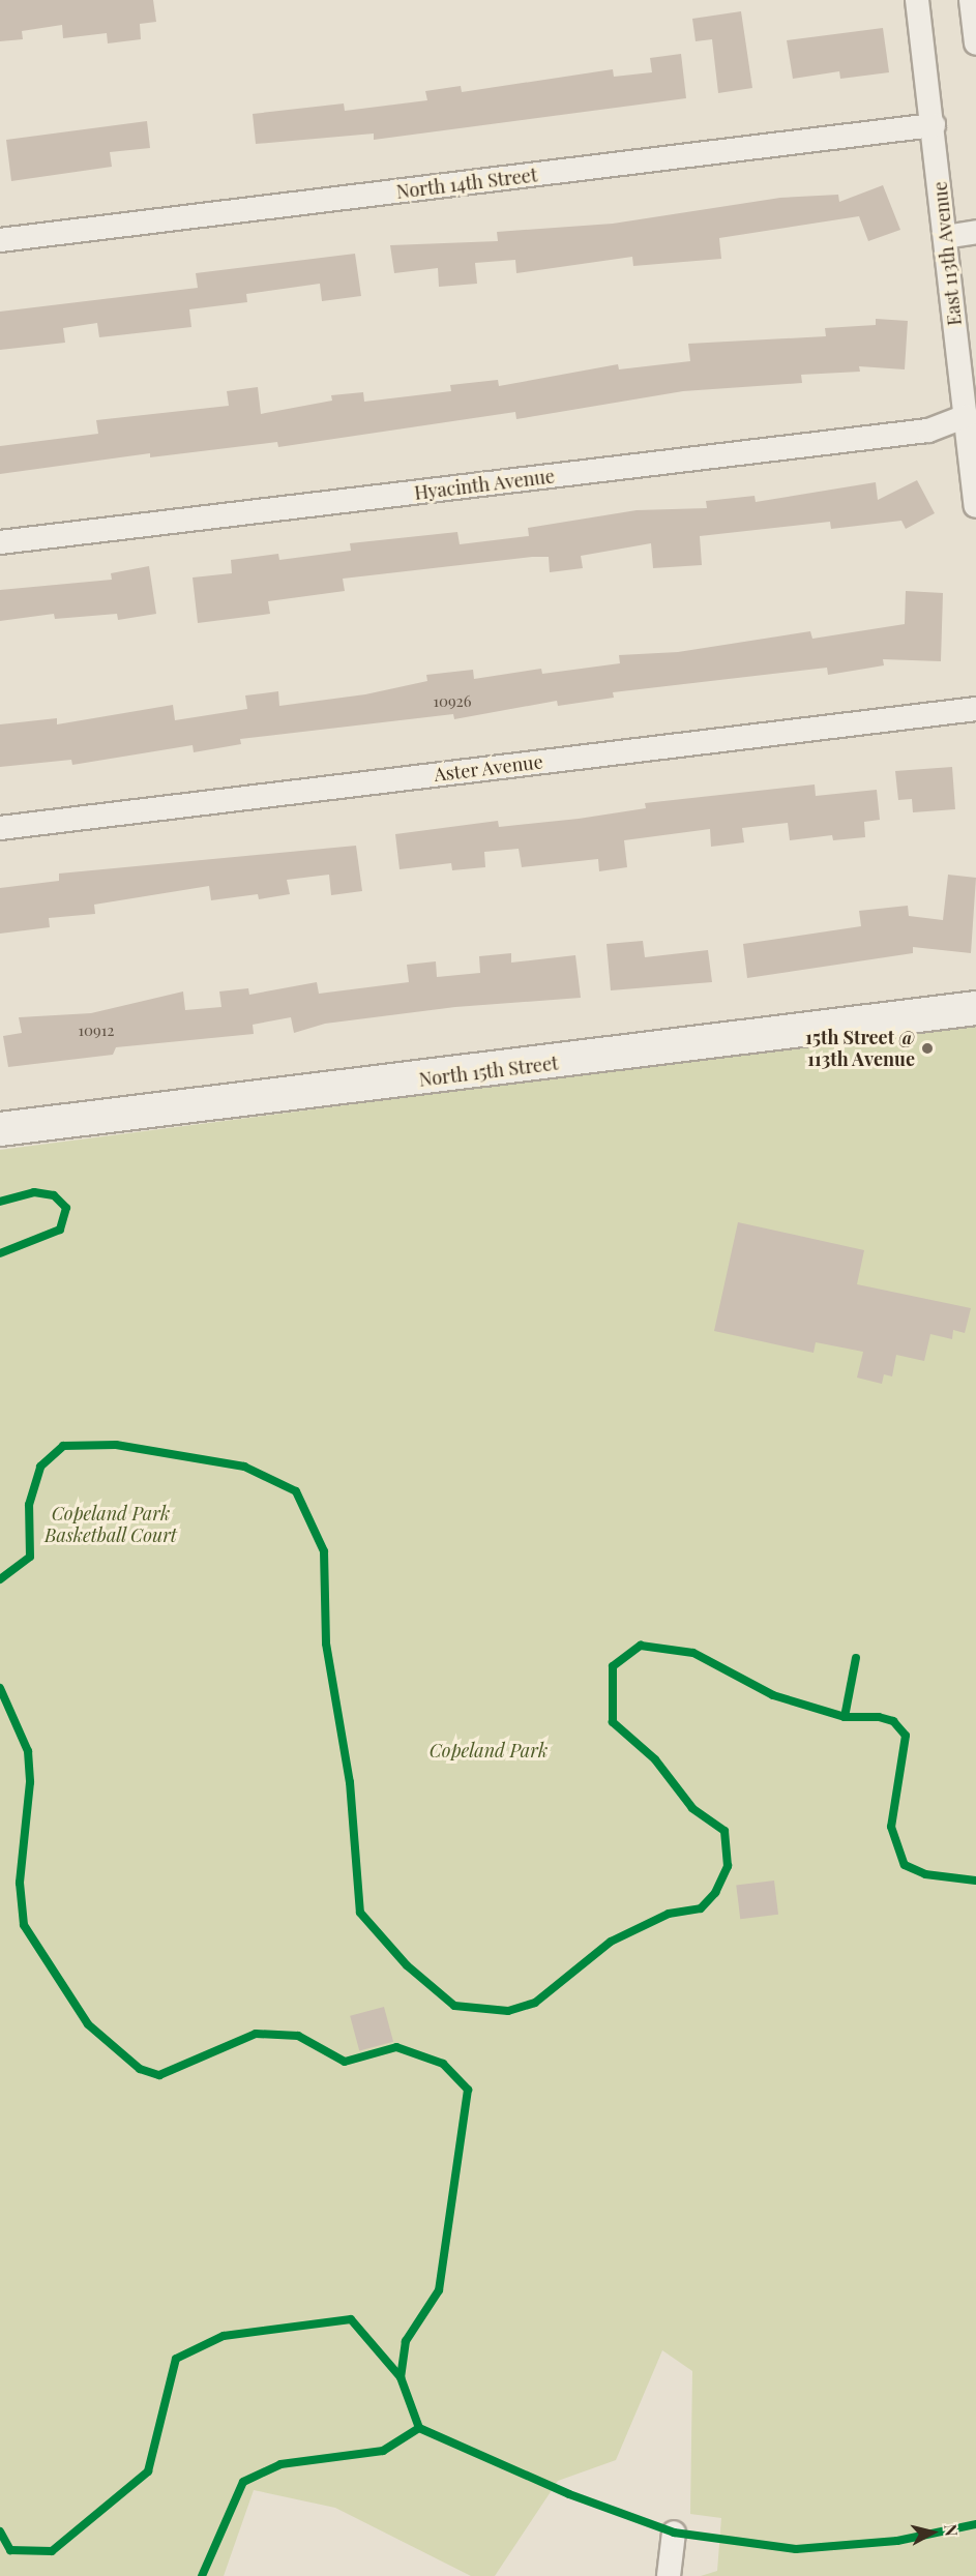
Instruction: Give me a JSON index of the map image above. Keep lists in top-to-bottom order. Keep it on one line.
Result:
{"streets":{"street":["North 14th Street","East 113th Avenue","Hyacinth Avenue","Aster Avenue","North 15th Street"]},"crossings":[["North 14th Street","East 113th Avenue"],["East 113th Avenue","Hyacinth Avenue"]],"parks":["Copeland Park Basketball Court","Copeland Park"],"places":["15th Street @ 113th Avenue"],"house_numbers":["10926","10912"],"north":"right"}
